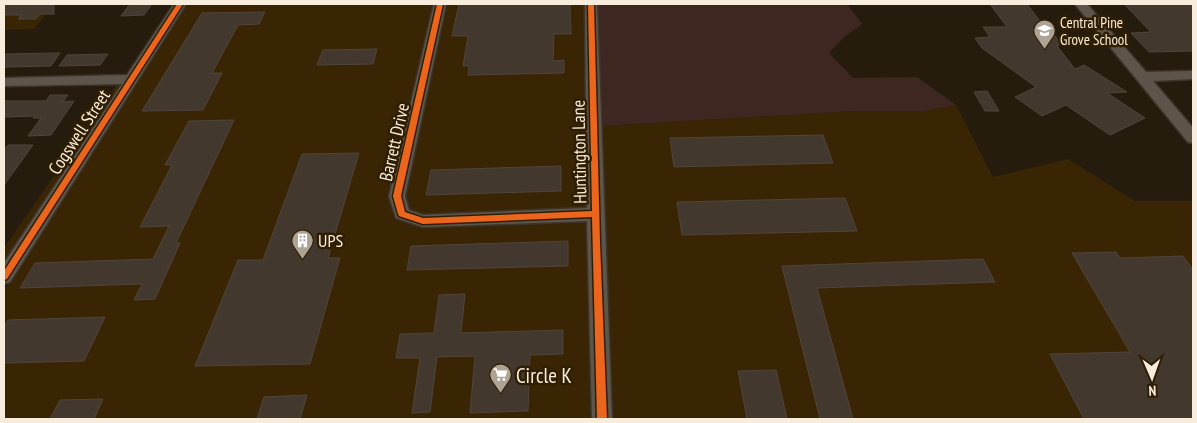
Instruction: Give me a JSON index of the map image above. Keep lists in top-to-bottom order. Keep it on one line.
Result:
{"streets":{"street":["Cogswell Street","Barrett Drive","Huntington Lane"]},"crossings":[["Barrett Drive","Huntington Lane"]],"places":{"school or university":["Central Pine Grove School"],"building":["UPS"],"supermarket":["Circle K"]},"north":"bottom"}
